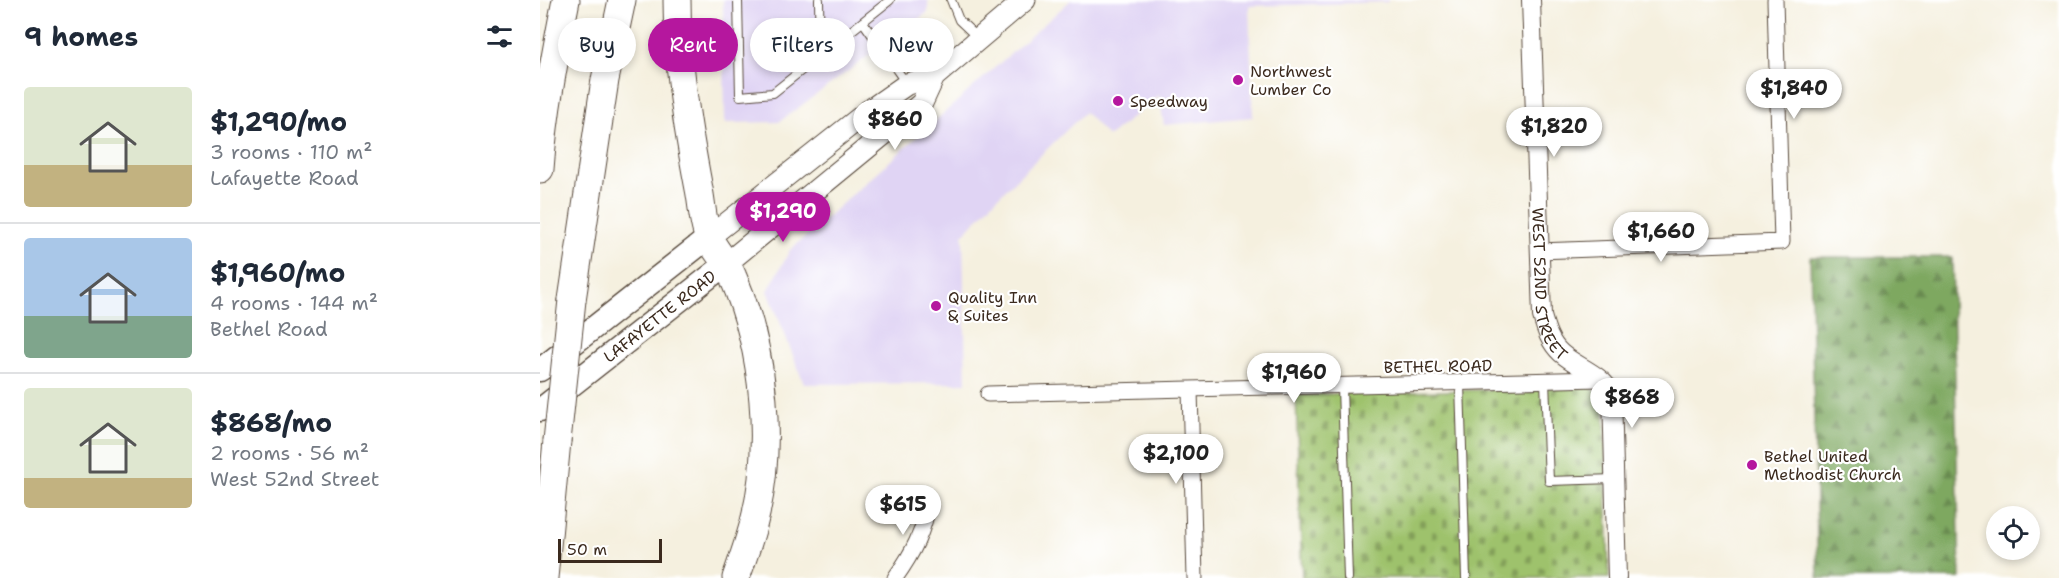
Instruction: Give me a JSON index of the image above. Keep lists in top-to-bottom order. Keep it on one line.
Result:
{"streets":{"main road":["LAFAYETTE ROAD"],"street":["WEST 52ND STREET","BETHEL ROAD"]},"crossings":[["WEST 52ND STREET","BETHEL ROAD"]],"places":["Northwest Lumber Co","Speedway","Quality Inn & Suites","Bethel United Methodist Church"],"scale_bar":"50 m","page":{"heading":"9 homes","chip":["Buy","Rent","Filters","New"],"price":["$1,840","$860","$1,820","$1,290","$1,660","$1,960","$868","$2,100","$615"],"list":[{"name":"$1,290/mo","note":"3 rooms · 110 m² · Lafayette Road"},{"name":"$1,960/mo","note":"4 rooms · 144 m² · Bethel Road"},{"name":"$868/mo","note":"2 rooms · 56 m² · West 52nd Street"}],"scale":"50 m"}}
